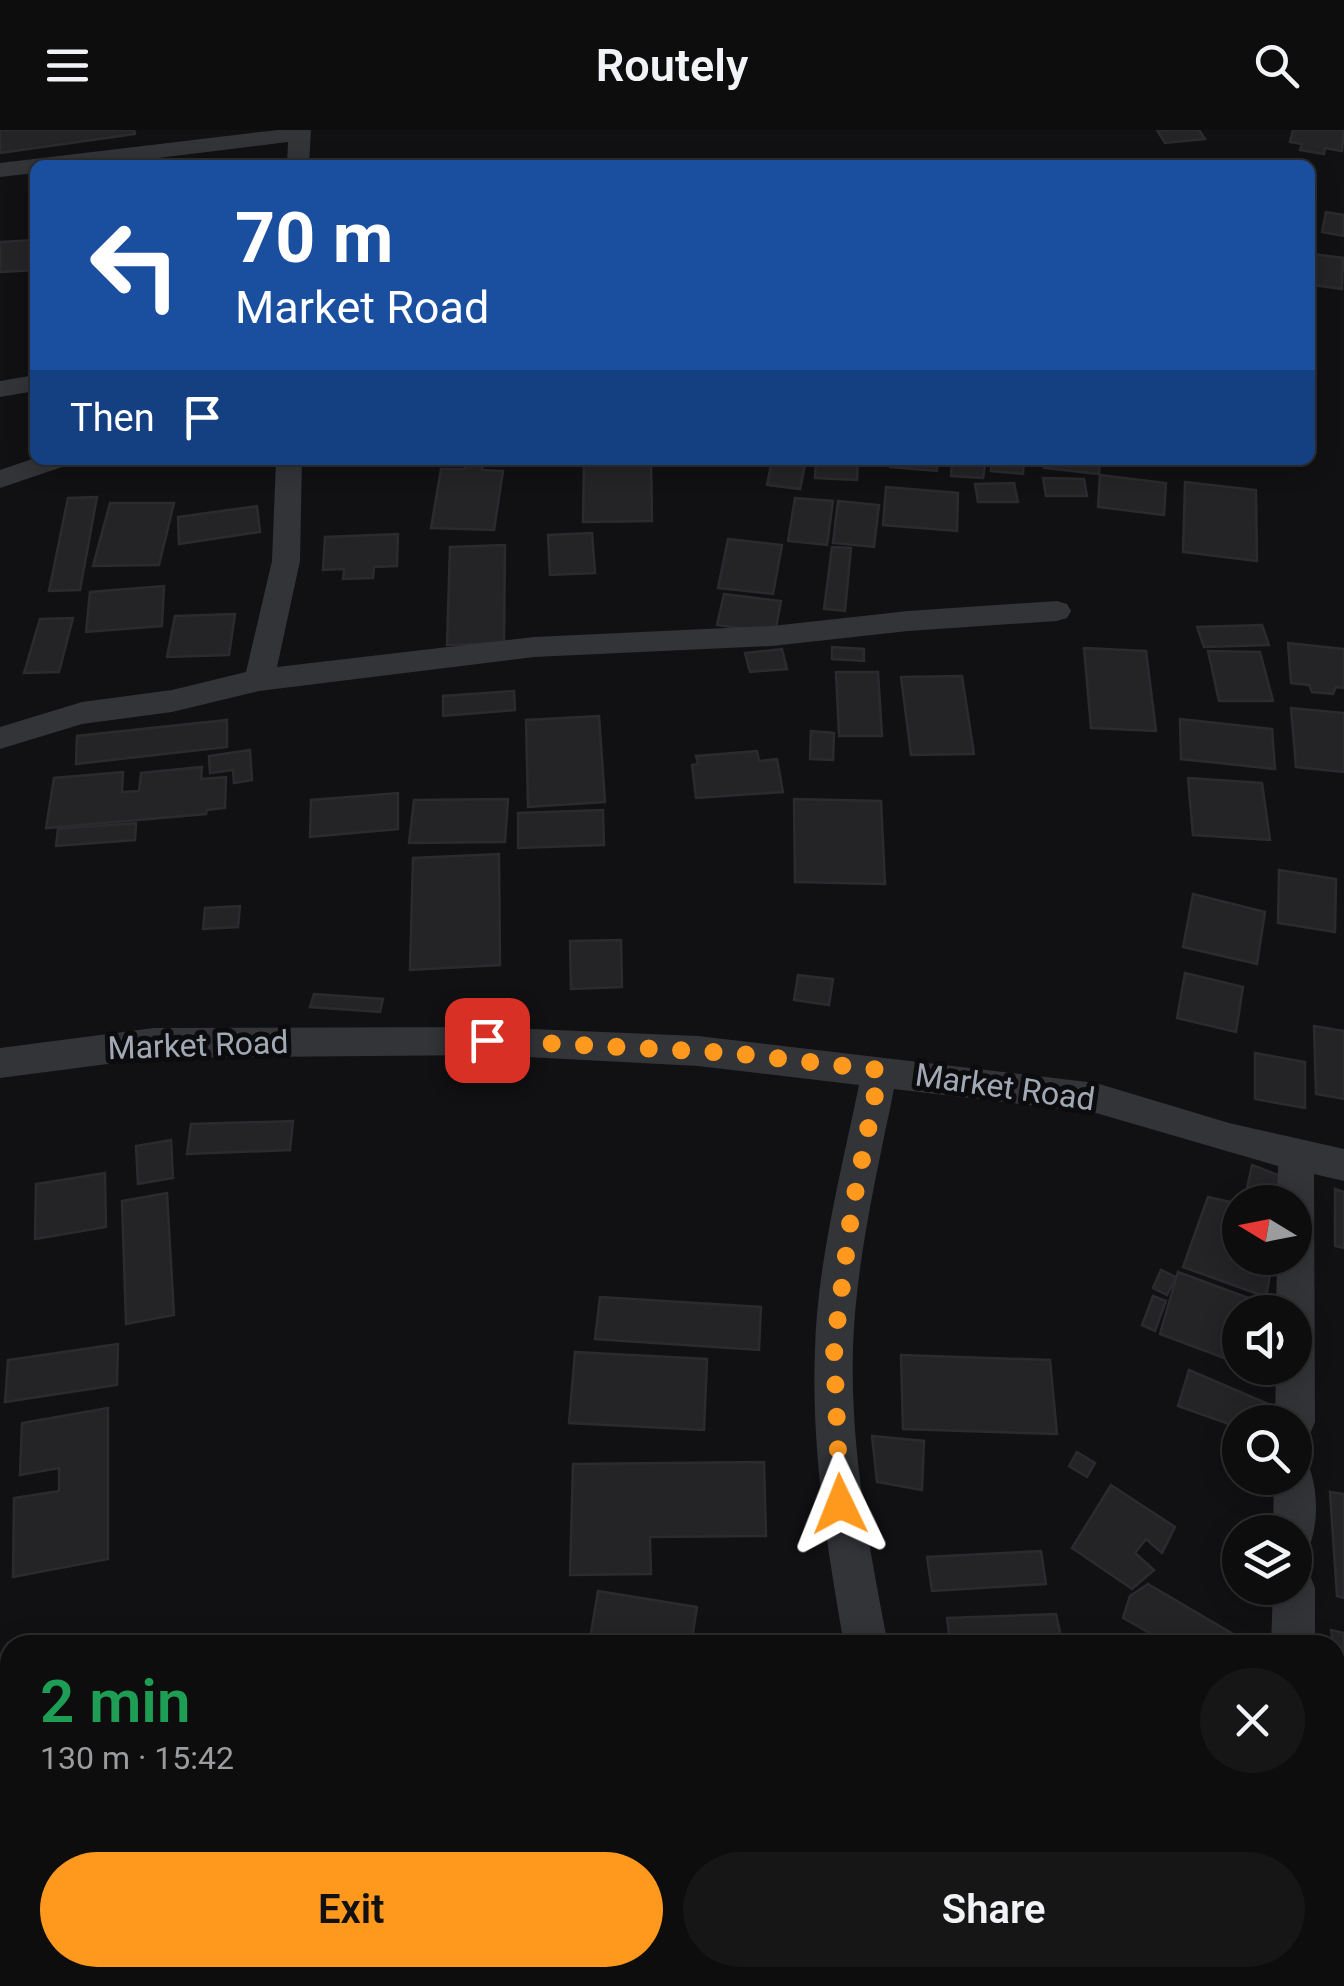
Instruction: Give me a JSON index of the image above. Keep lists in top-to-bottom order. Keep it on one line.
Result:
{"streets":{"street":["Market Road"]},"north":"left","page":{"header":"Routely","turn":["70 m","Market Road"],"then":"Then","heading":["2 min","130 m · 15:42"],"buttons":["Exit","Share"]}}
